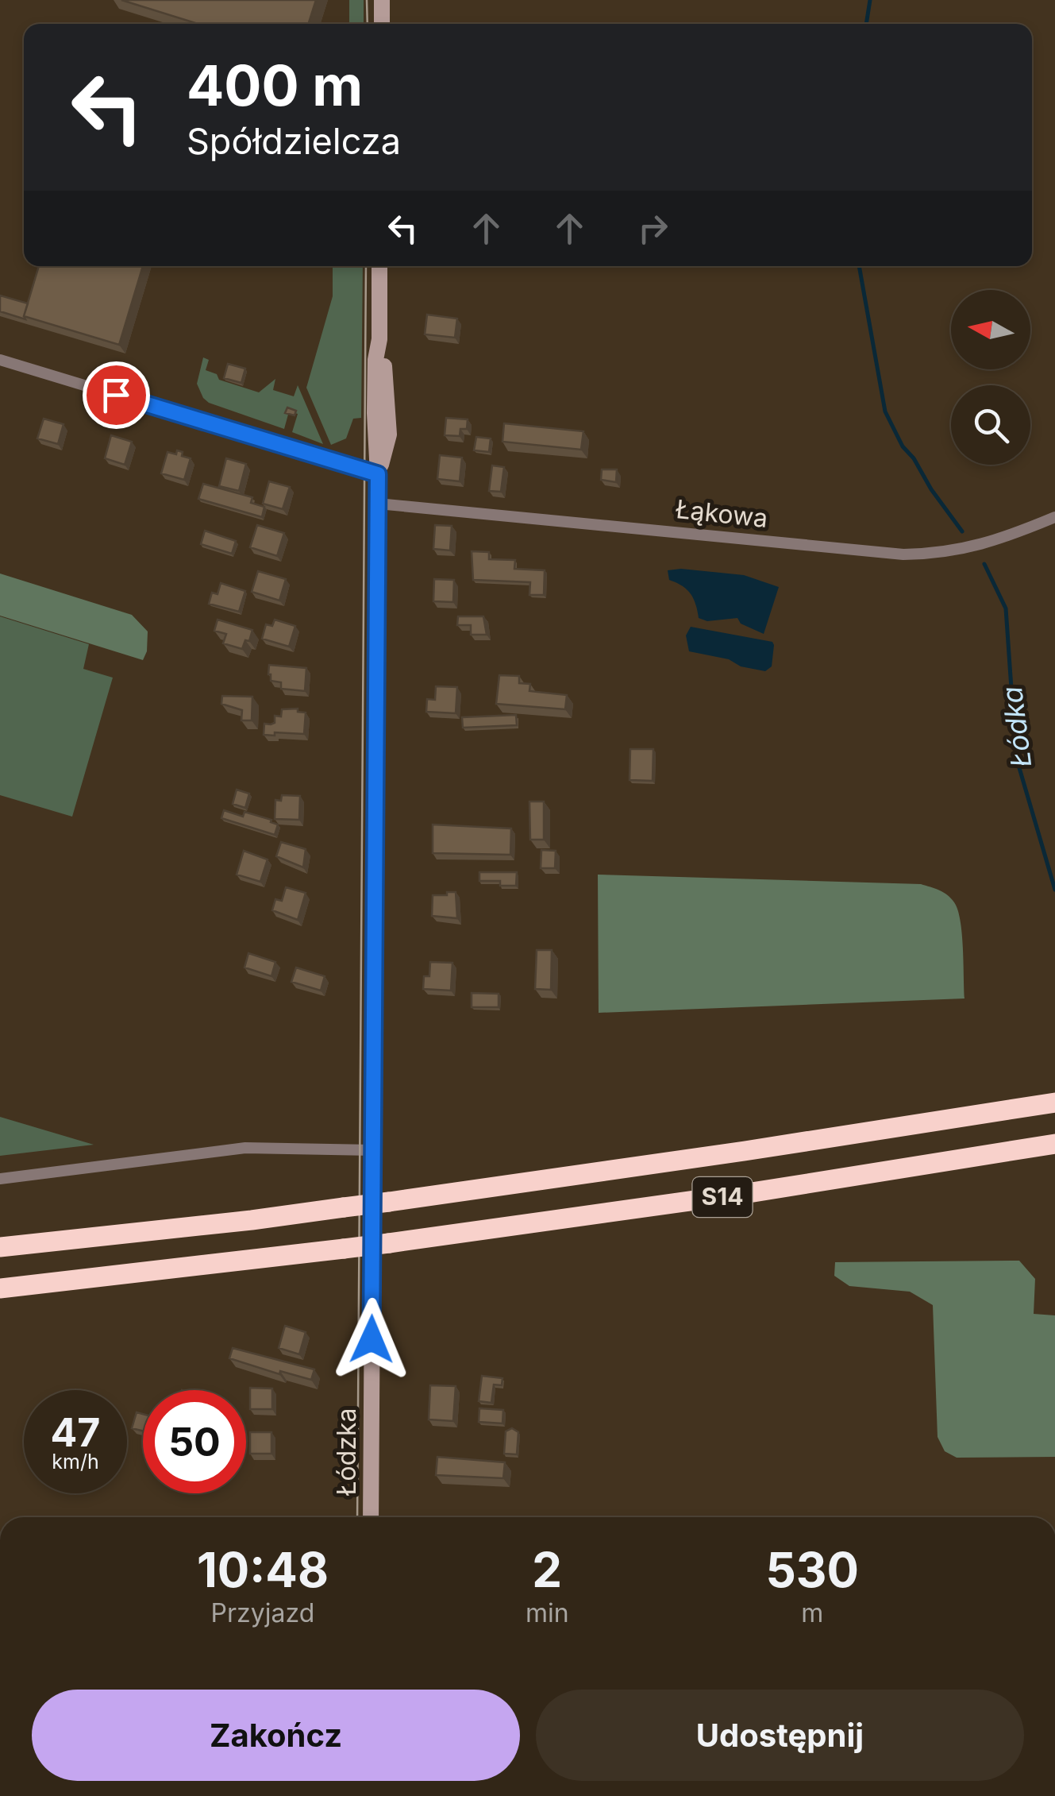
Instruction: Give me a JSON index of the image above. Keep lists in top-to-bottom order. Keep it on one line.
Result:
{"streets":{"highway":["S14"],"main road":["Łódzka"],"street":["Łąkowa"]},"crossings":[["Łąkowa","Łódzka"]],"water":["Łódka"],"north":"left","page":{"turn":["400 m","Spółdzielcza"],"speed":"47 km/h","limit":"50","eta":["10:48","Przyjazd","2","min","530","m"],"buttons":["Zakończ","Udostępnij"]}}
